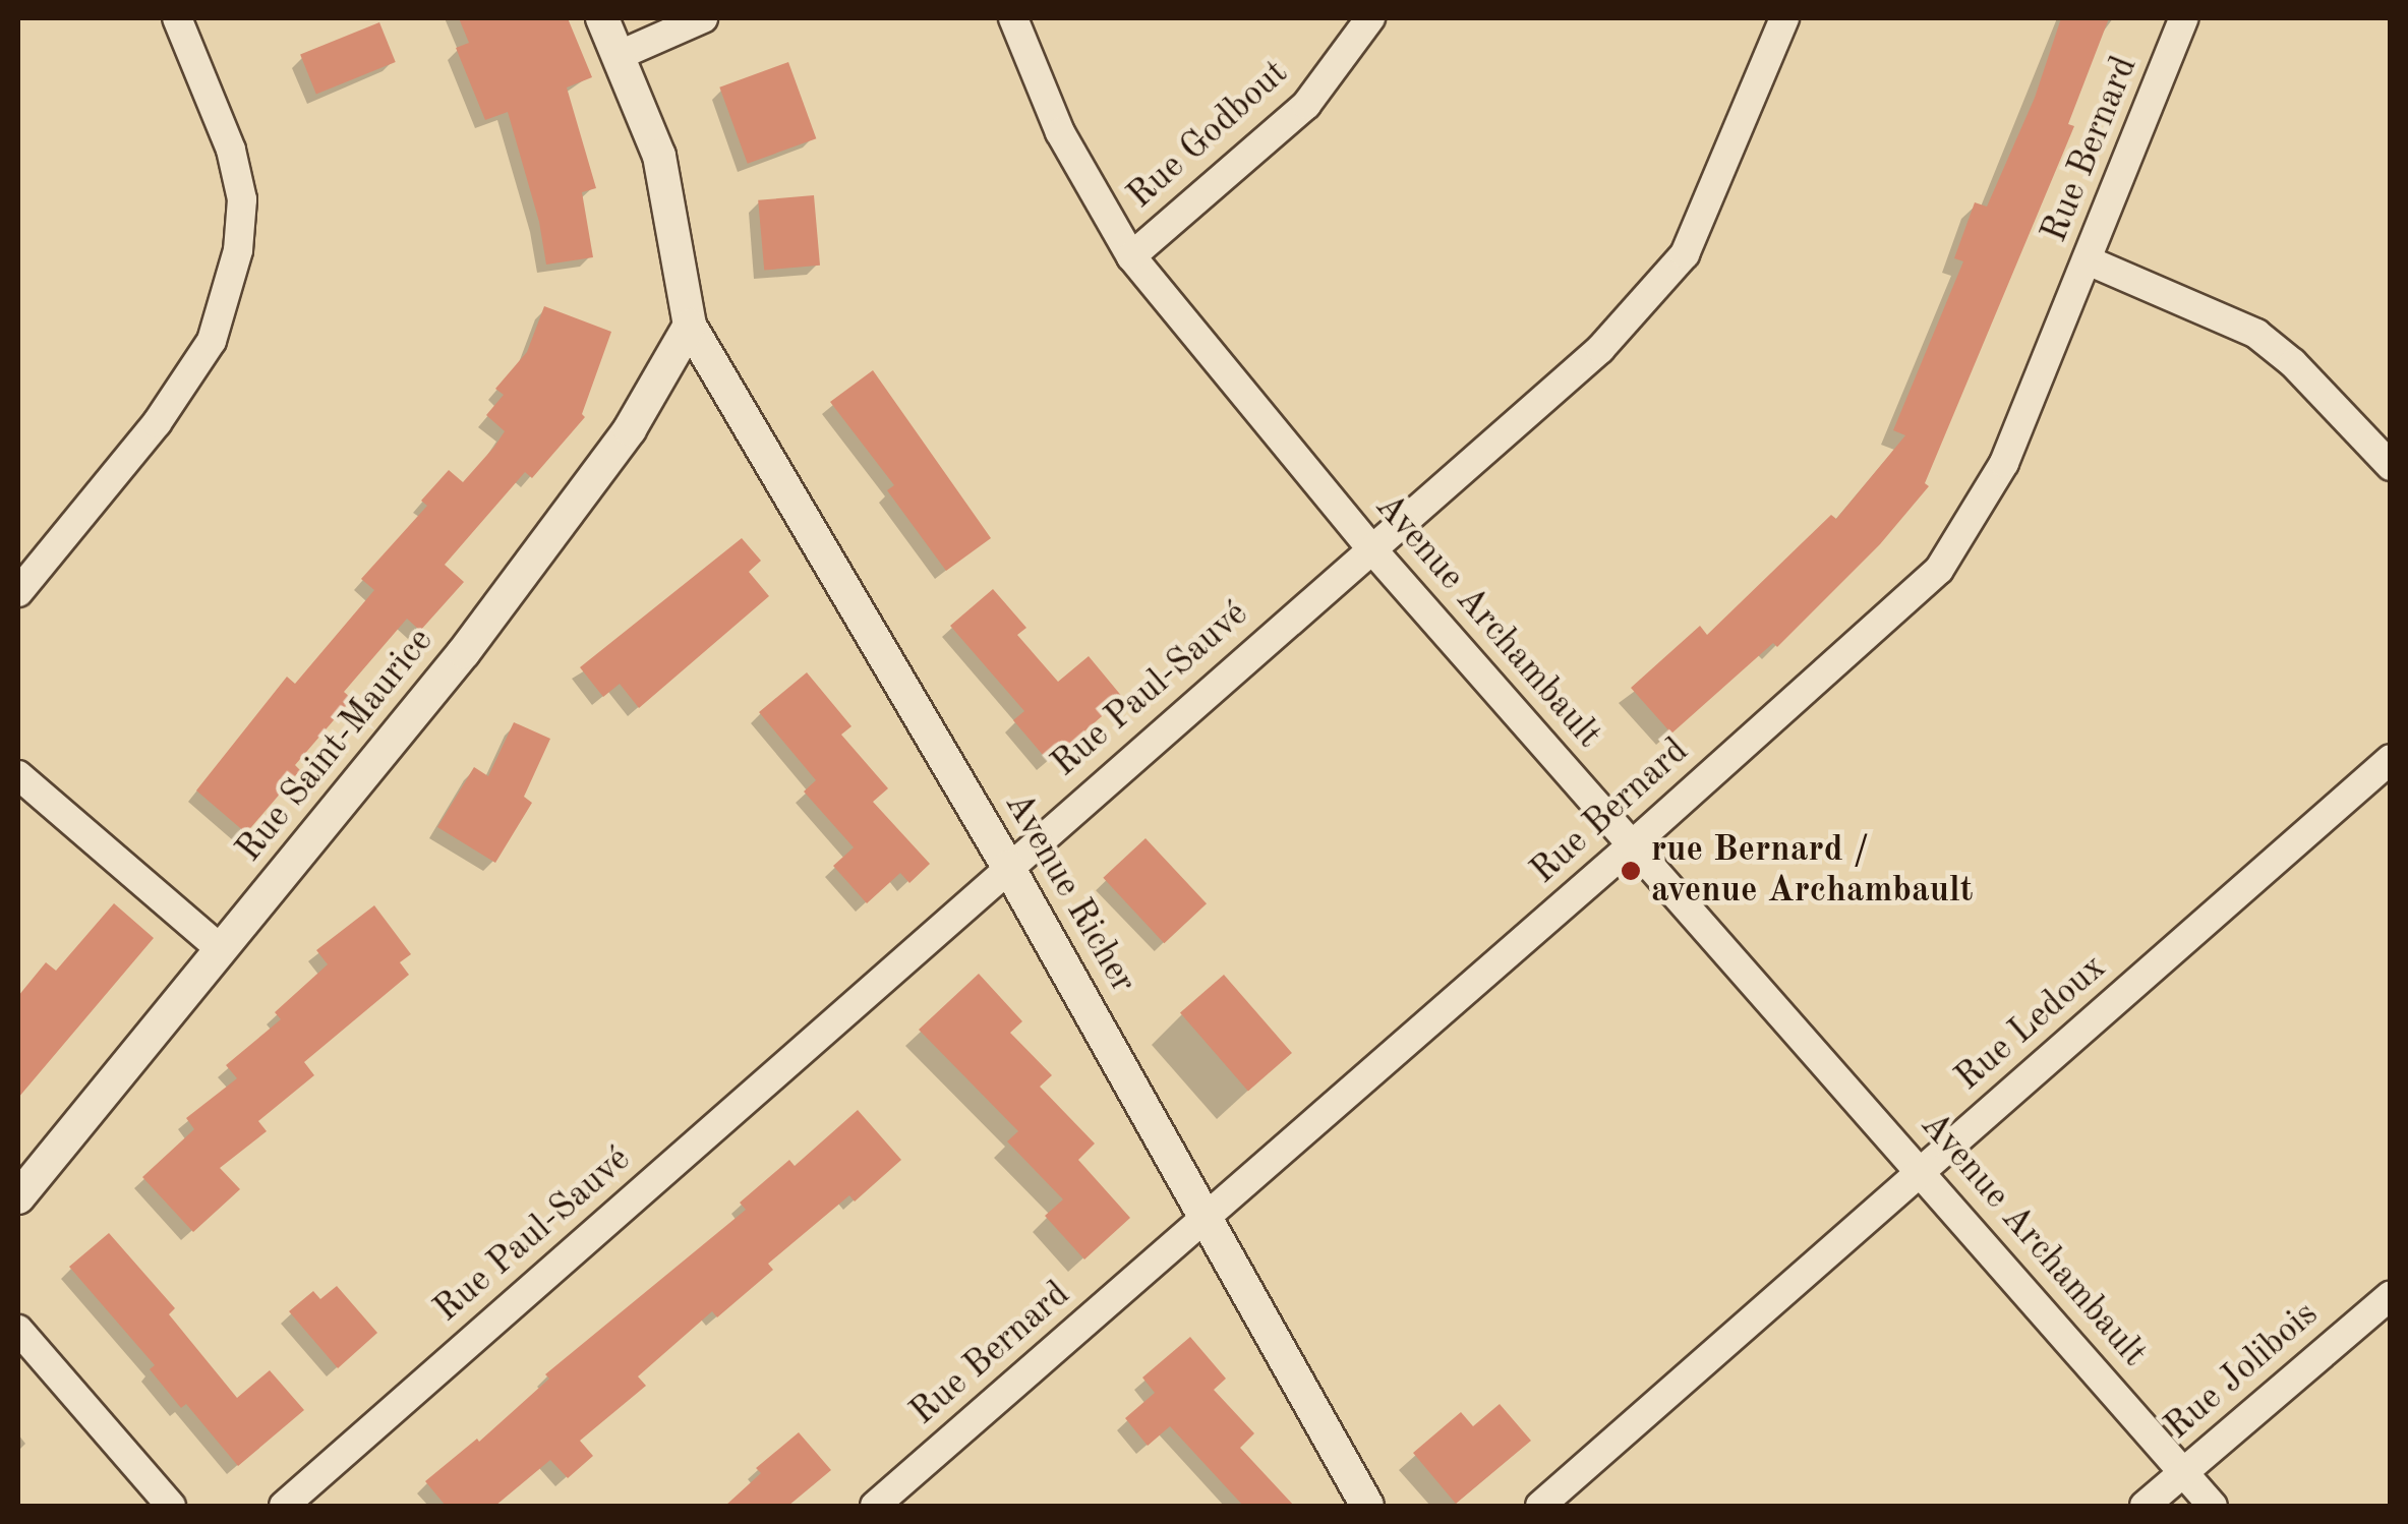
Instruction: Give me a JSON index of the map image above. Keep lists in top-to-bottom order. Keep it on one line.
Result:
{"streets":{"street":["Rue Godbout","Rue Bernard","Avenue Archambault","Rue Paul-Sauvé","Rue Saint-Maurice","Avenue Richer","Rue Ledoux","Rue Jolibois"]},"crossings":[["Rue Godbout","Avenue Archambault"],["Rue Bernard","Avenue Archambault"],["Rue Bernard","Avenue Richer"],["Avenue Archambault","Rue Paul-Sauvé"],["Avenue Archambault","Rue Ledoux"],["Avenue Archambault","Rue Jolibois"],["Rue Paul-Sauvé","Avenue Richer"],["Rue Saint-Maurice","Avenue Richer"]],"places":["rue Bernard / avenue Archambault"]}
